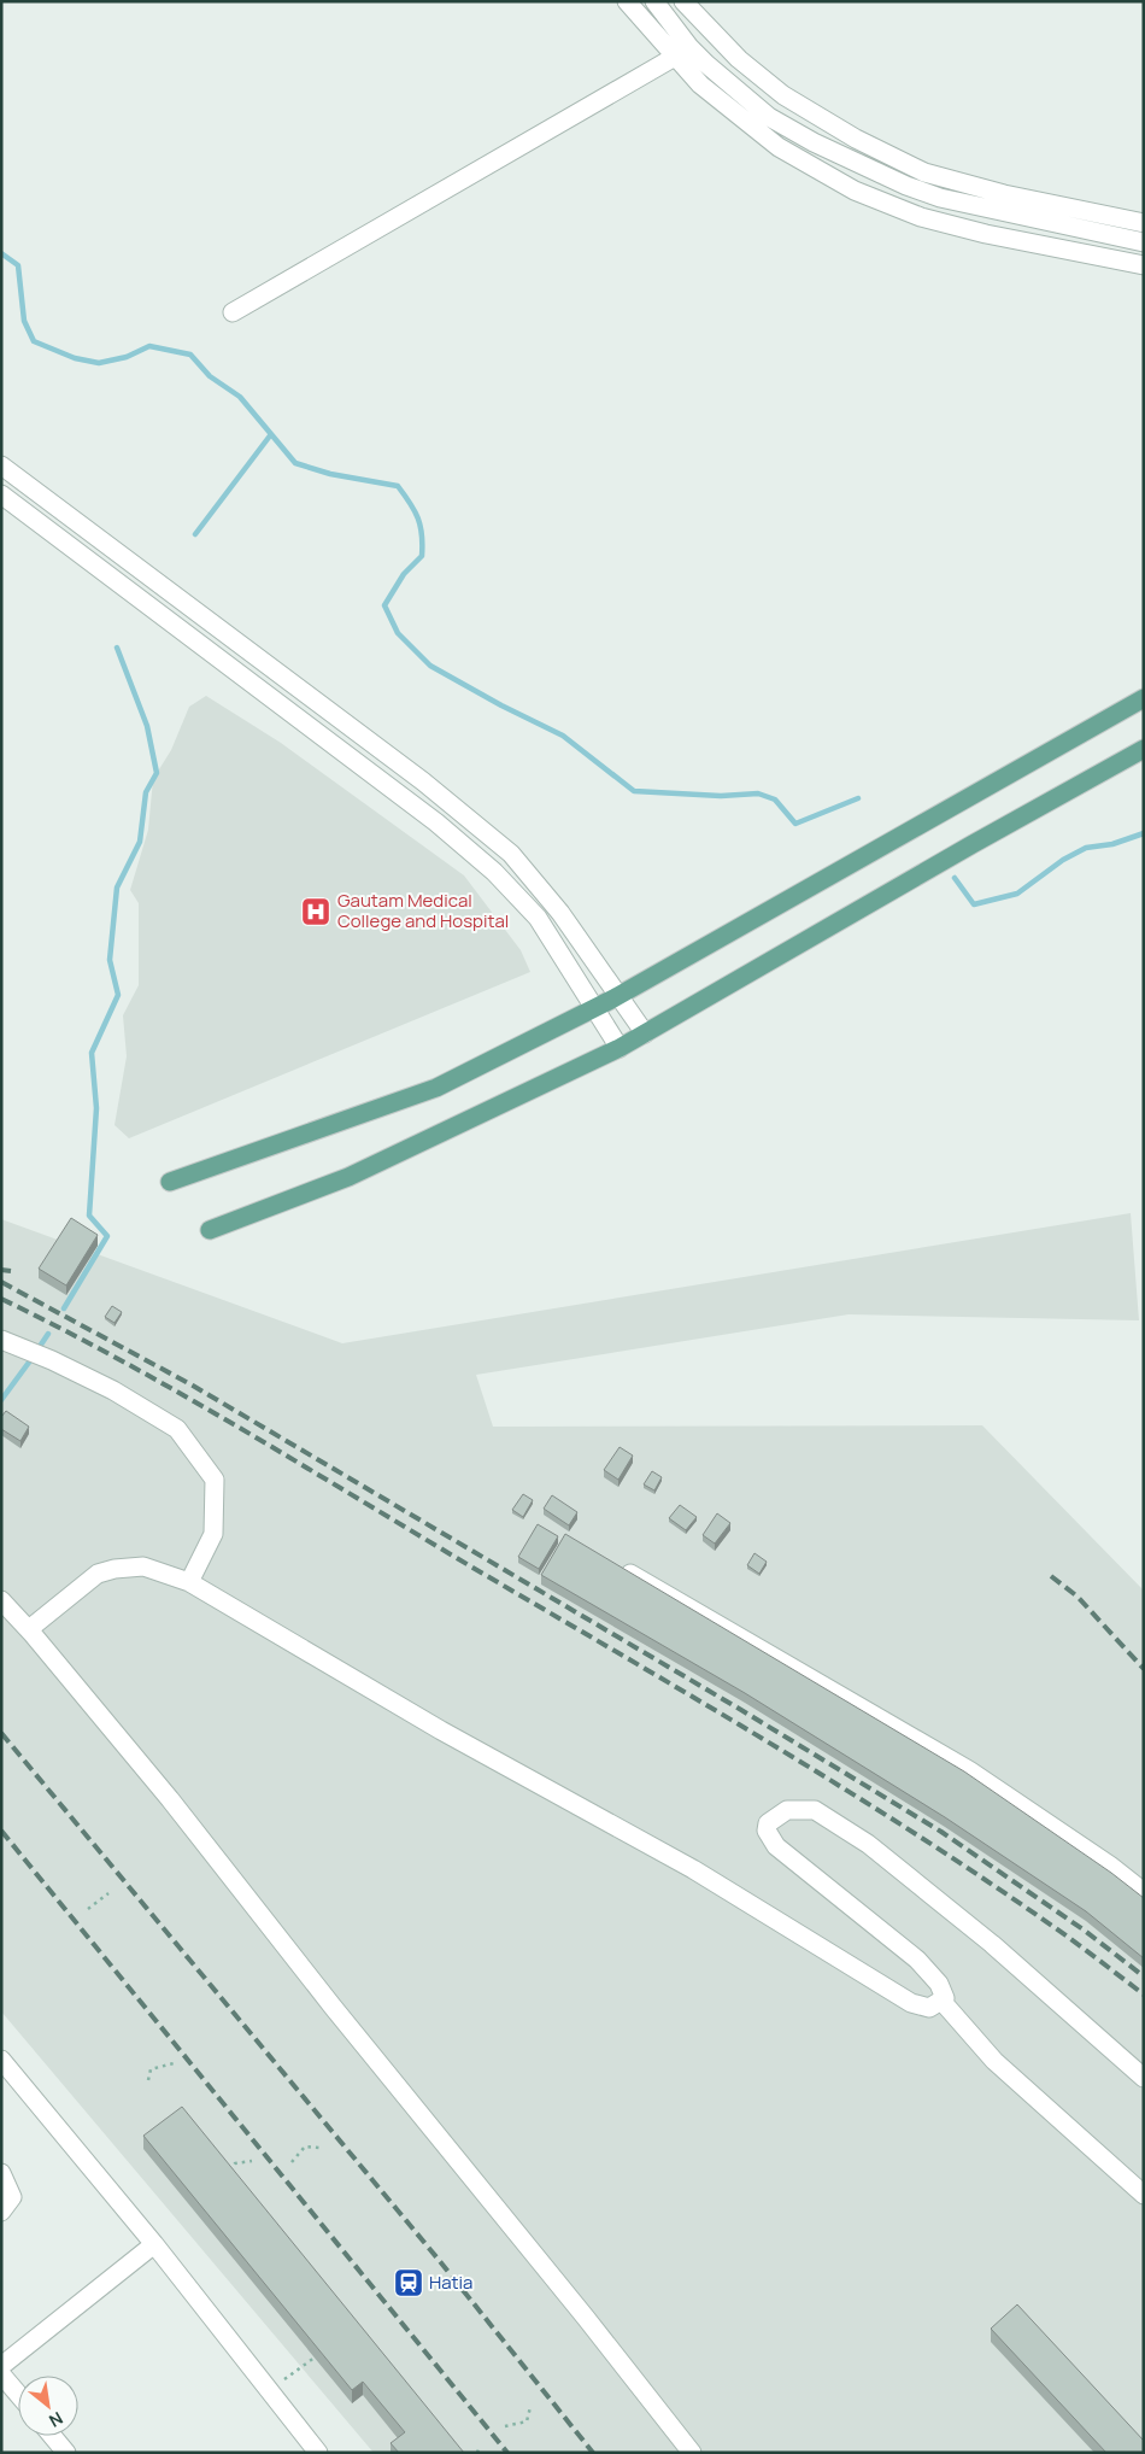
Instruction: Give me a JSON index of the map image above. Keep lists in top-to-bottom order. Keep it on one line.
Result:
{"places":{"hospital":["Gautam Medical College and Hospital"],"station":["Hatia"]},"north":"bottom right"}
